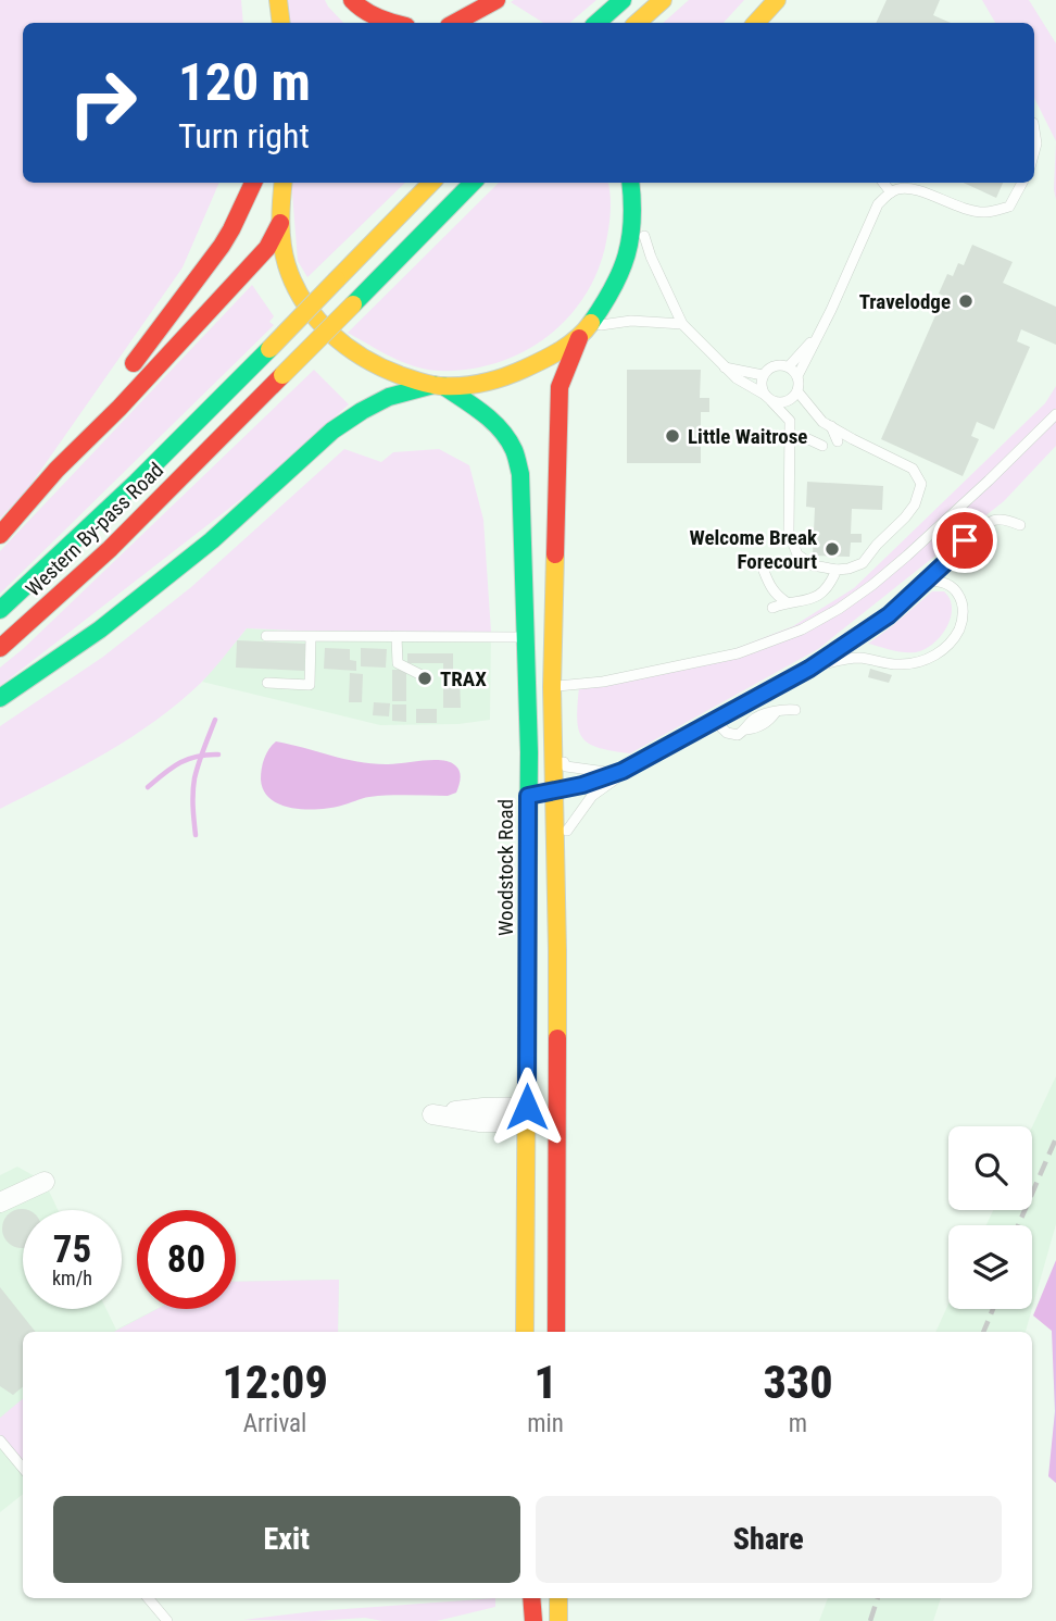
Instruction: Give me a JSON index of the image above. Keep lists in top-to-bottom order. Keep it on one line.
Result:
{"streets":{"highway":["Western By-pass Road","Woodstock Road"]},"places":["Travelodge","Little Waitrose","Welcome Break Forecourt","TRAX"],"page":{"turn":["120 m","Turn right"],"speed":"75 km/h","limit":"80","eta":["12:09","Arrival","1","min","330","m"],"buttons":["Exit","Share"]}}
